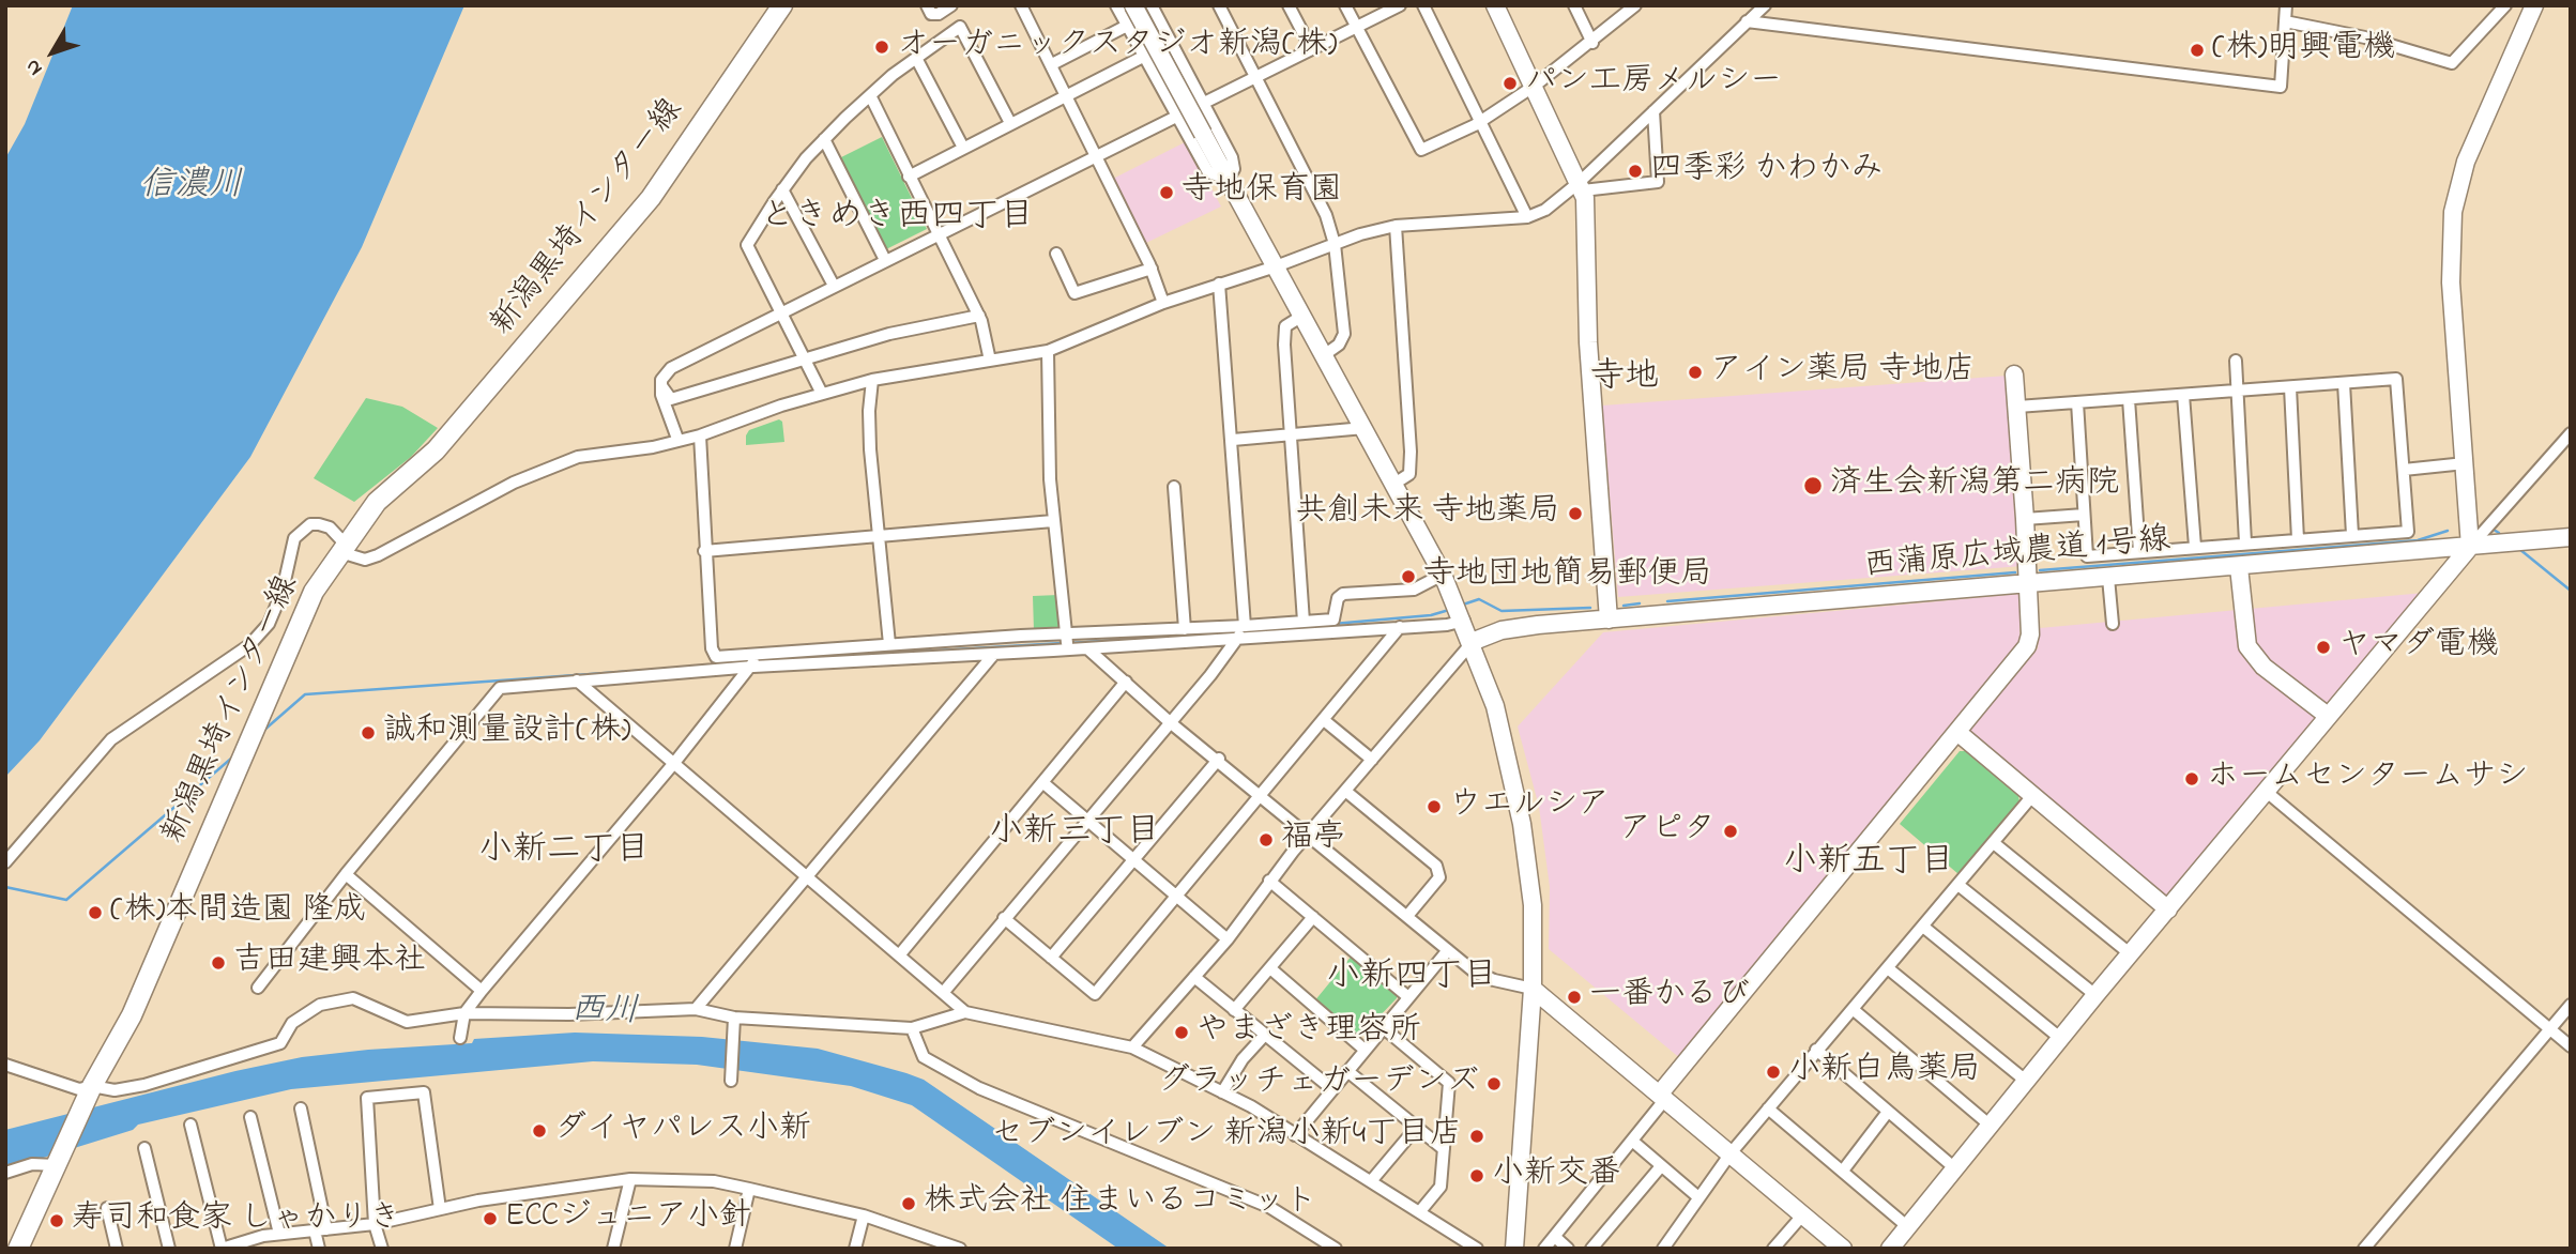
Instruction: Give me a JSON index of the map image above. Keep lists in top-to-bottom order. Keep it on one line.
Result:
{"streets":{"main road":["新潟黒埼インター線"],"street":["西蒲原広域農道 1号線"]},"districts":["ときめき西四丁目","寺地","小新三丁目","小新二丁目","小新五丁目","小新四丁目"],"water":["信濃川","西川"],"places":["オーガニックスタジオ新潟(株)","(株)明興電機","パン工房メルシー","四季彩 かわかみ","寺地保育園","アイン薬局 寺地店","済生会新潟第二病院","共創未来 寺地薬局","寺地団地簡易郵便局","ヤマダ電機","誠和測量設計(株)","ホームセンタームサシ","ウエルシア","アピタ","福亭","(株)本間造園 隆成","吉田建興本社","一番かるび","やまざき理容所","小新白鳥薬局","グラッチェガーデンズ","ダイヤパレス小新","セブンイレブン 新潟小新4丁目店","小新交番","株式会社 住まいるコミット","ECCジュニア小針","寿司和食家 しゃかりき"],"north":"bottom left"}
